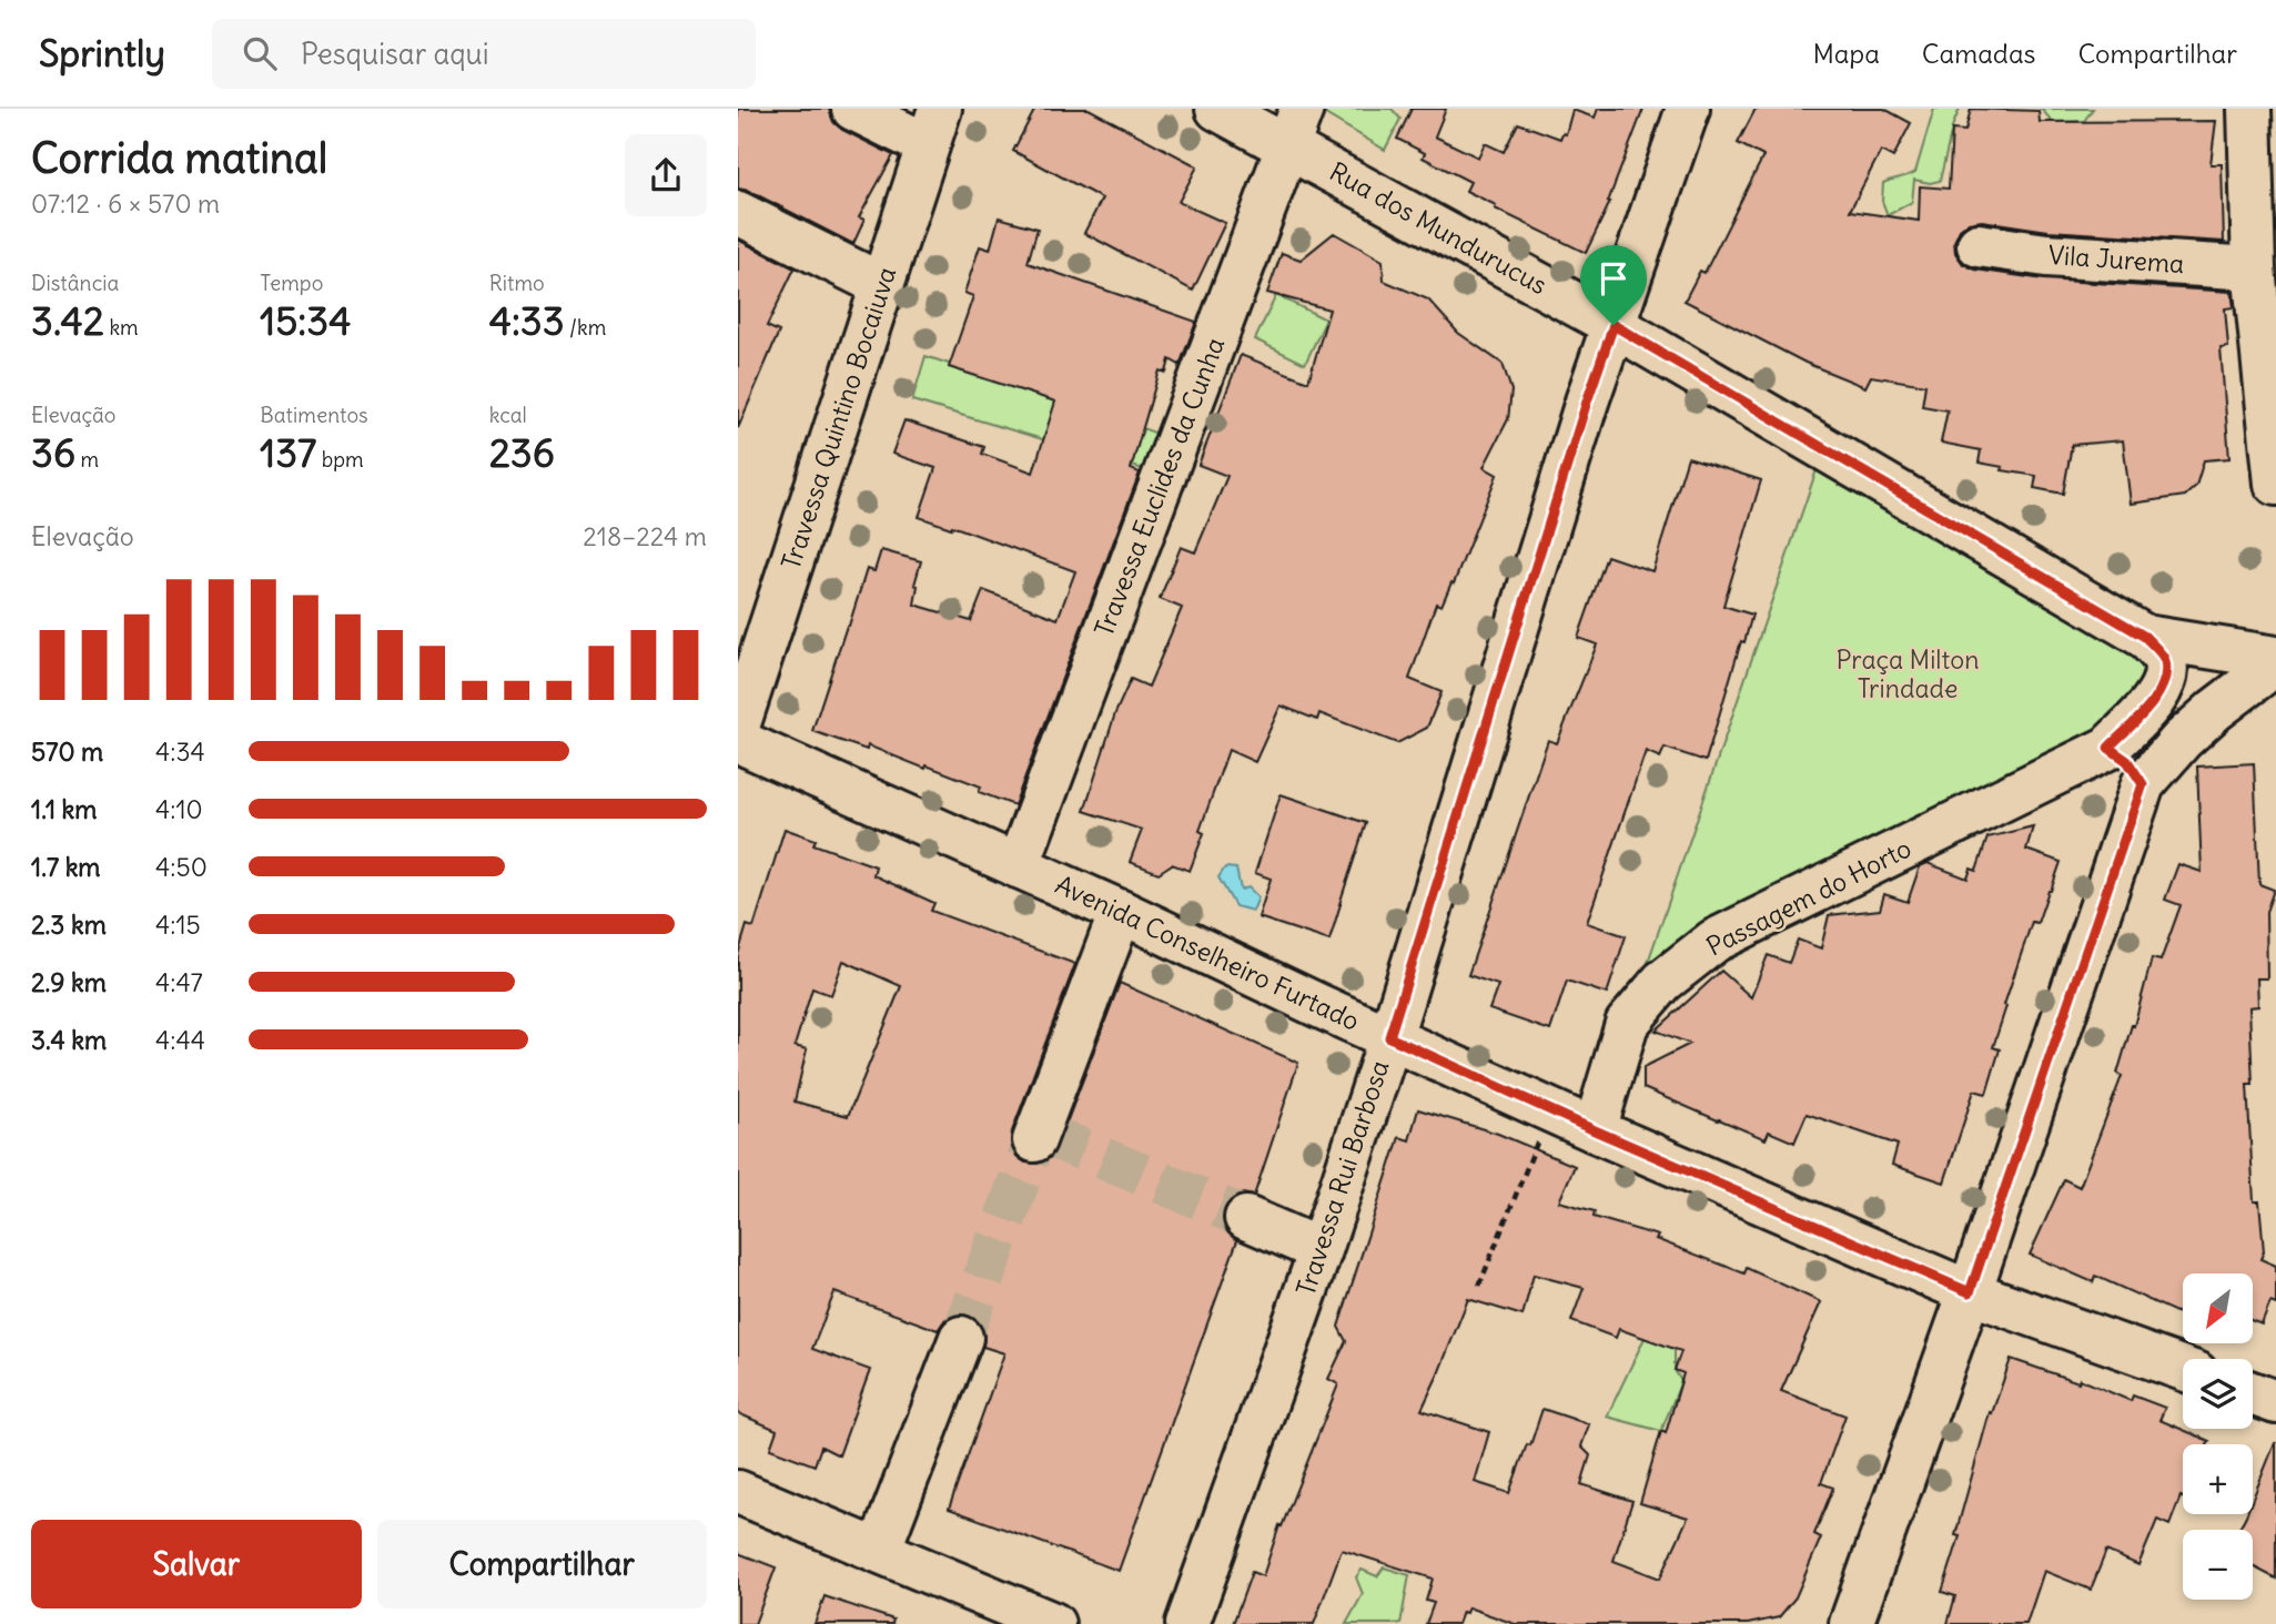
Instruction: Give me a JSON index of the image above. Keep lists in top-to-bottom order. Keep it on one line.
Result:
{"streets":{"street":["Rua dos Mundurucus","Vila Jurema","Travessa Quintino Bocaiuva","Travessa Euclides da Cunha","Passagem do Horto","Avenida Conselheiro Furtado","Travessa Rui Barbosa"]},"crossings":[["Rua dos Mundurucus","Travessa Euclides da Cunha"],["Rua dos Mundurucus","Passagem do Horto"],["Rua dos Mundurucus","Travessa Rui Barbosa"],["Travessa Euclides da Cunha","Avenida Conselheiro Furtado"],["Passagem do Horto","Avenida Conselheiro Furtado"],["Avenida Conselheiro Furtado","Travessa Rui Barbosa"]],"parks":["Praça Milton Trindade"],"north":"bottom left","page":{"header":"Sprintly","search":"Pesquisar aqui","nav":["Mapa","Camadas","Compartilhar"],"heading":["Corrida matinal","07:12 · 6 × 570 m"],"stats":[["Distância","3.42 km"],["Tempo","15:34"],["Ritmo","4:33 /km"],["Elevação","36 m"],["Batimentos","137 bpm"],["kcal","236"]],"chart":["Elevação","218–224 m"],"list":[{"name":"570 m","note":"4:34"},{"name":"1.1 km","note":"4:10"},{"name":"1.7 km","note":"4:50"},{"name":"2.3 km","note":"4:15"},{"name":"2.9 km","note":"4:47"},{"name":"3.4 km","note":"4:44"}],"map_buttons":["+","−"],"buttons":["Salvar","Compartilhar"]}}
